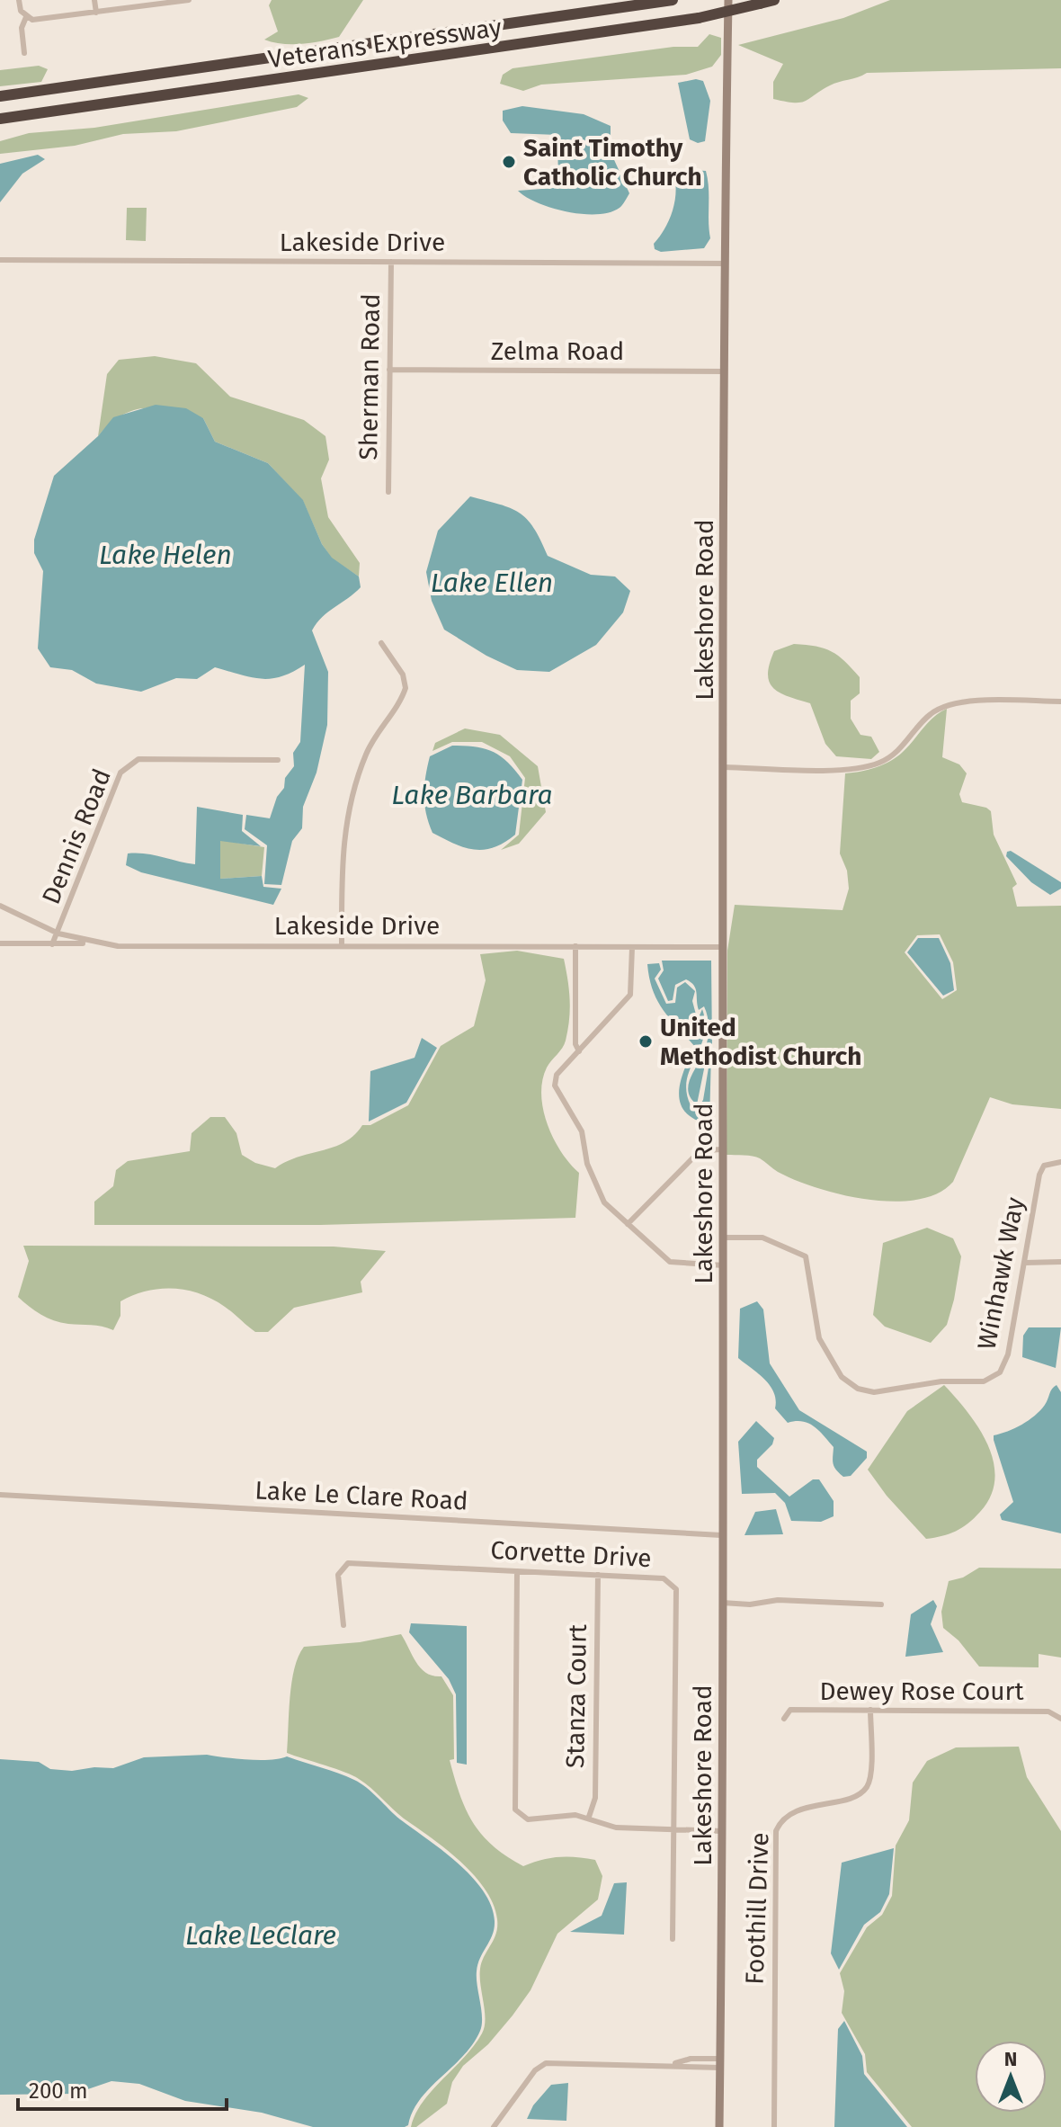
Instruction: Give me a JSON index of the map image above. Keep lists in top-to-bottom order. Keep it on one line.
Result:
{"streets":{"highway":["Veterans Expressway"],"street":["Lakeside Drive","Zelma Road","Sherman Road","Lakeshore Road","Dennis Road","Winhawk Way","Lake Le Clare Road","Corvette Drive","Dewey Rose Court","Stanza Court","Foothill Drive"]},"crossings":[["Lakeside Drive","Sherman Road"],["Lakeside Drive","Lakeshore Road"],["Lakeside Drive","Dennis Road"],["Zelma Road","Sherman Road"],["Zelma Road","Lakeshore Road"],["Lakeshore Road","Winhawk Way"],["Lakeshore Road","Lake Le Clare Road"],["Corvette Drive","Stanza Court"],["Dewey Rose Court","Foothill Drive"]],"water":["Lake Helen","Lake Ellen","Lake Barbara","Lake LeClare"],"places":["Saint Timothy Catholic Church","United Methodist Church"],"scale_bar":"200 m","north":"top"}
